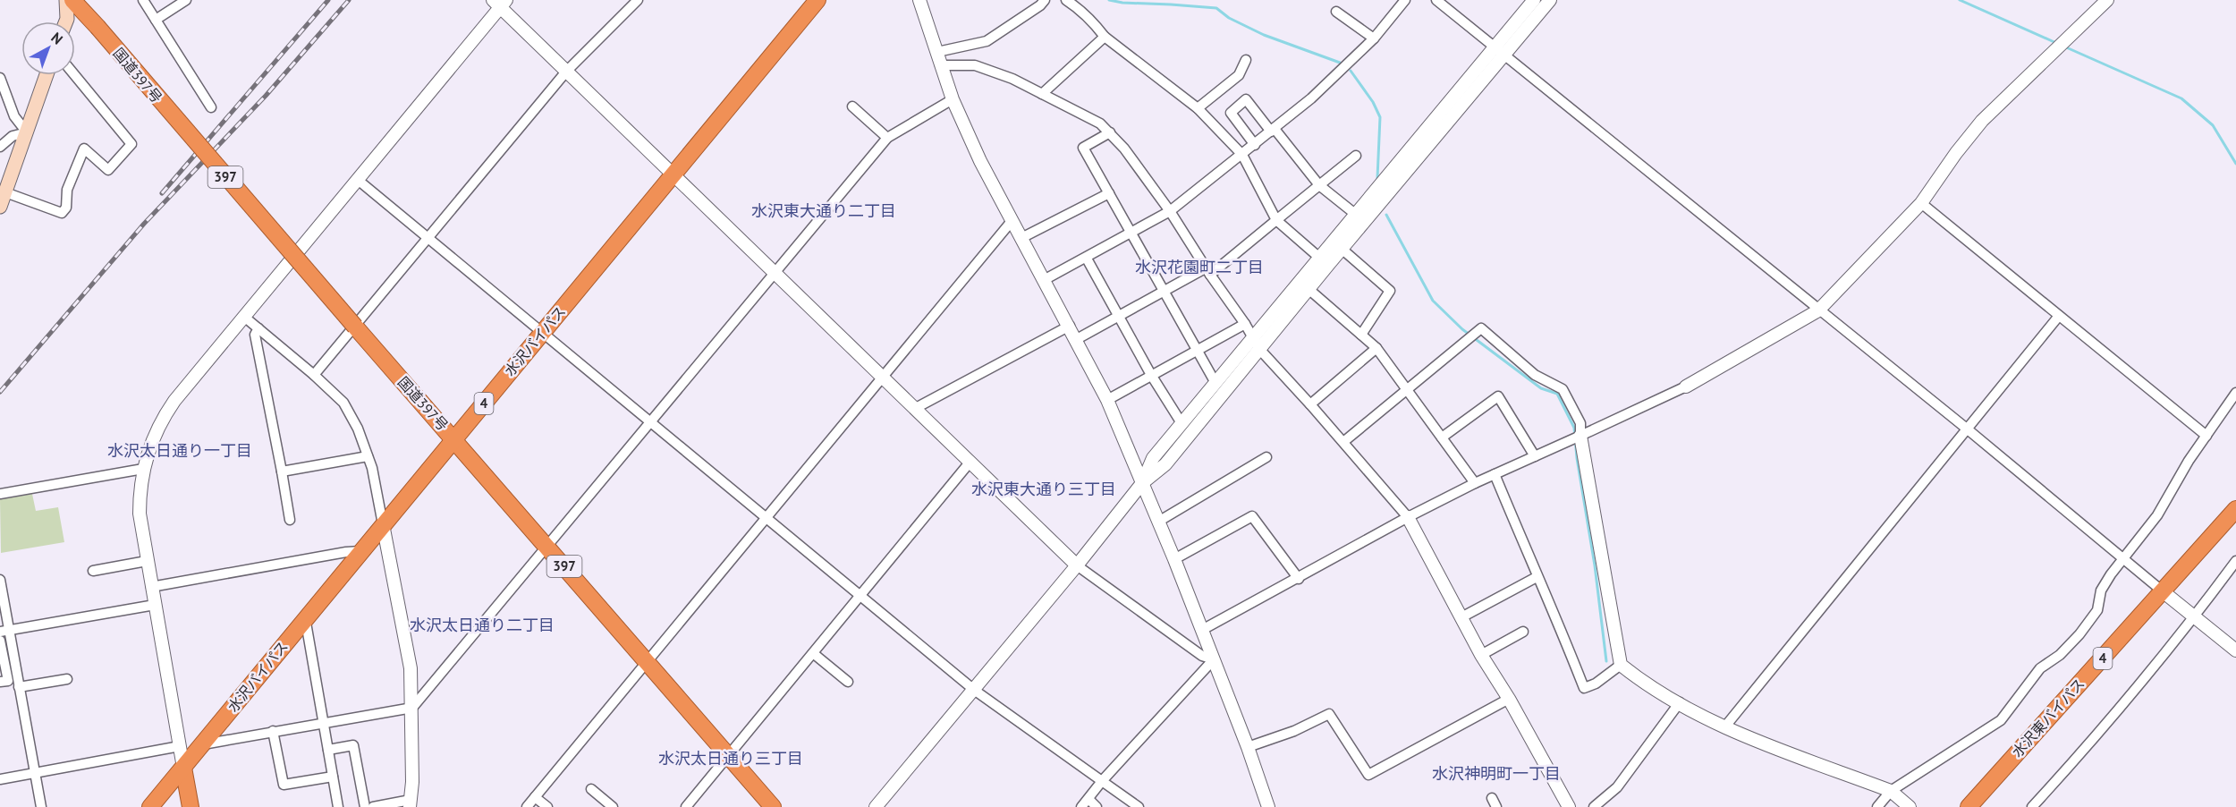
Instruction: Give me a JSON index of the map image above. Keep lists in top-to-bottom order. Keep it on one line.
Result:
{"streets":{"highway":["国道397号","397","水沢バイパス","4","水沢東バイパス"]},"crossings":[["国道397号","水沢バイパス"]],"districts":["水沢東大通り二丁目","水沢花園町二丁目","水沢太日通り一丁目","水沢東大通り三丁目","水沢太日通り二丁目","水沢太日通り三丁目","水沢神明町一丁目"],"north":"top right"}
